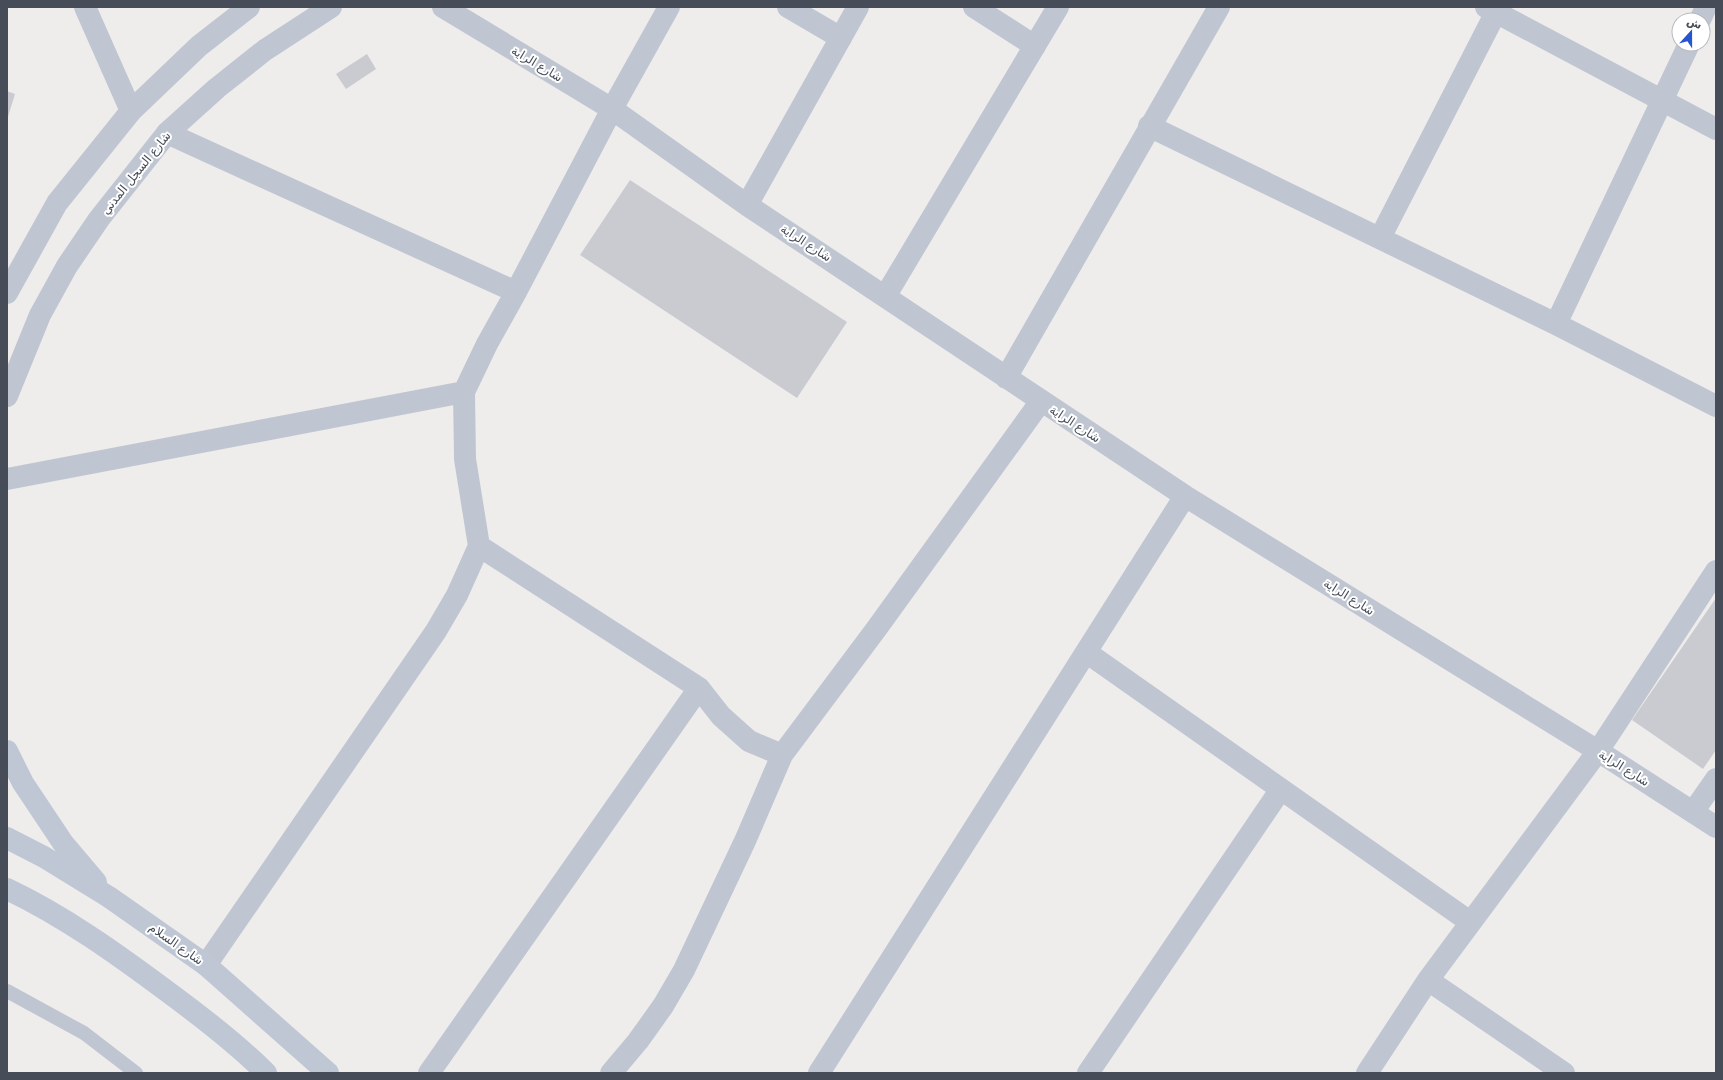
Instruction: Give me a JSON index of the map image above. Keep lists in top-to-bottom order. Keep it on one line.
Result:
{"streets":{"main road":["شارع السلام"],"street":["شارع الراية","شارع السجل المدني"]},"north":"top"}
